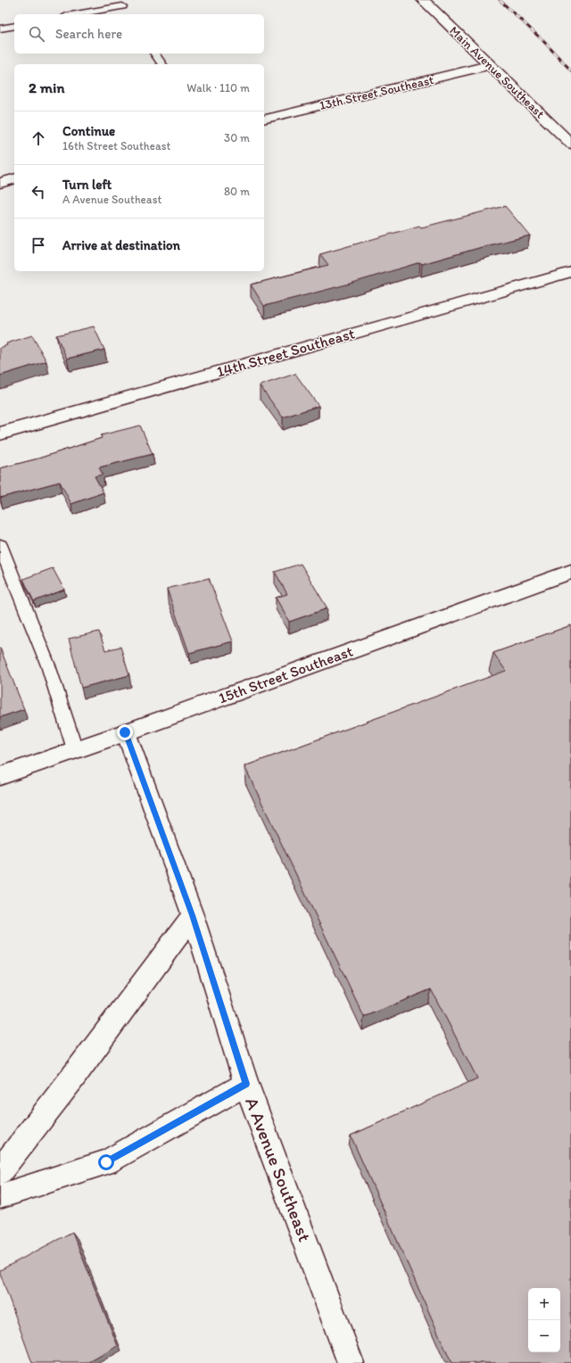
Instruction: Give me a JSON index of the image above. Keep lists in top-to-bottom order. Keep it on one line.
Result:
{"streets":{"street":["Main Avenue Southeast","13th Street Southeast","14th Street Southeast","15th Street Southeast","A Avenue Southeast"]},"crossings":[["Main Avenue Southeast","13th Street Southeast"],["15th Street Southeast","A Avenue Southeast"]],"page":{"search":"Search here","heading":["2 min","Walk · 110 m"],"list":[["Continue","16th Street Southeast","30 m"],["Turn left","A Avenue Southeast","80 m"],"Arrive at destination"],"map_buttons":["+","−"]}}
